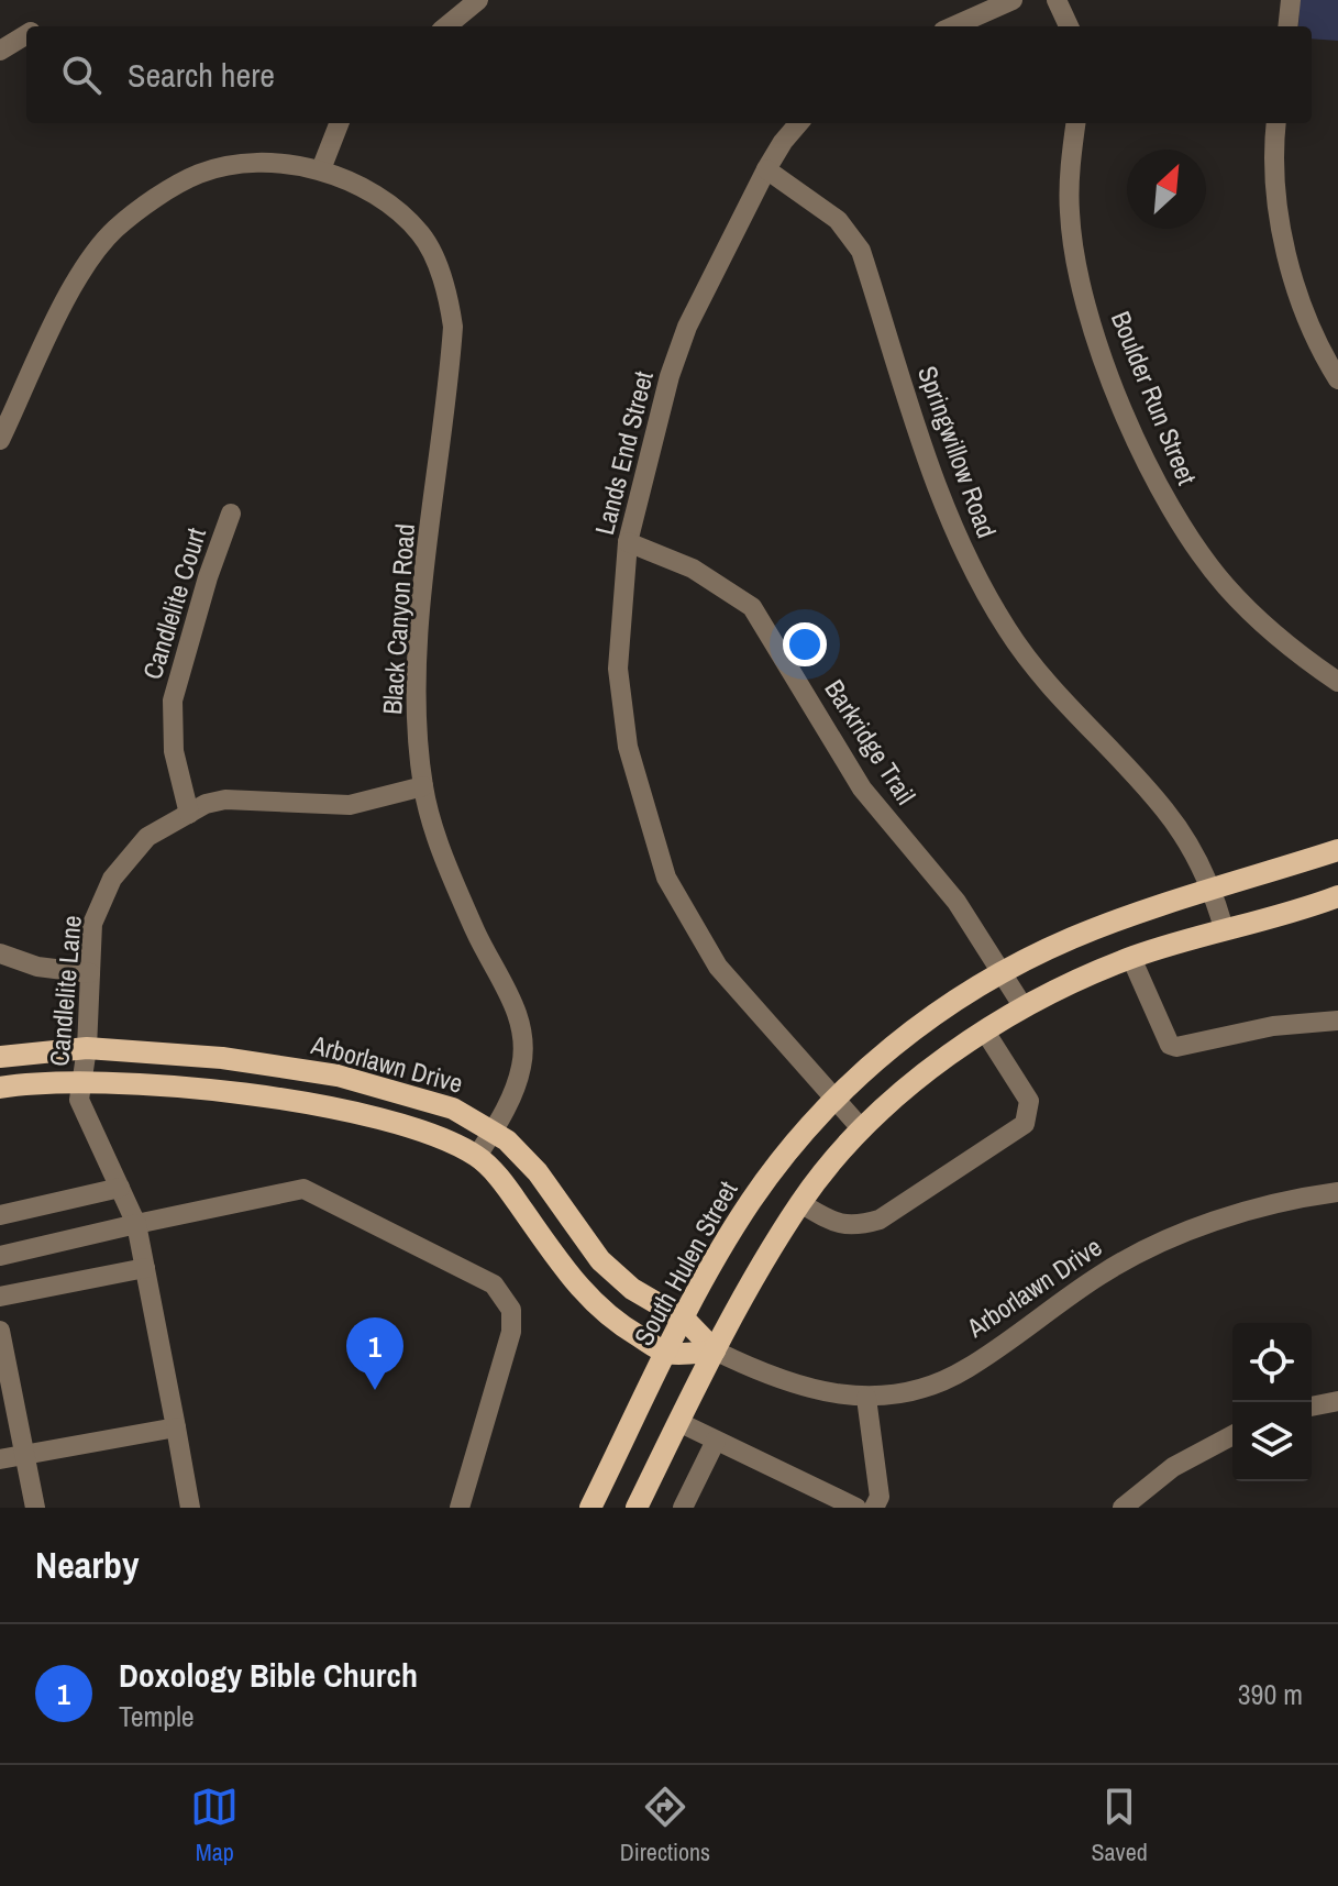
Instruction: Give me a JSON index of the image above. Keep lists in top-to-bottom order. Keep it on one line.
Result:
{"streets":{"main road":["Arborlawn Drive","South Hulen Street"],"street":["Boulder Run Street","Springwillow Road","Lands End Street","Candlelite Court","Black Canyon Road","Barkridge Trail","Candlelite Lane"]},"crossings":[["Springwillow Road","Lands End Street"],["Springwillow Road","South Hulen Street"],["Lands End Street","Barkridge Trail"],["Lands End Street","South Hulen Street"],["Candlelite Court","Candlelite Lane"],["Black Canyon Road","Candlelite Lane"],["Black Canyon Road","Arborlawn Drive"],["Barkridge Trail","South Hulen Street"],["Candlelite Lane","Arborlawn Drive"],["Arborlawn Drive","South Hulen Street"]],"north":"top right","page":{"search":"Search here","pins":"1","heading":"Nearby","list":[{"mark":"1","name":"Doxology Bible Church","note":"Temple","value":"390 m"}],"nav":["Map","Directions","Saved"]}}
